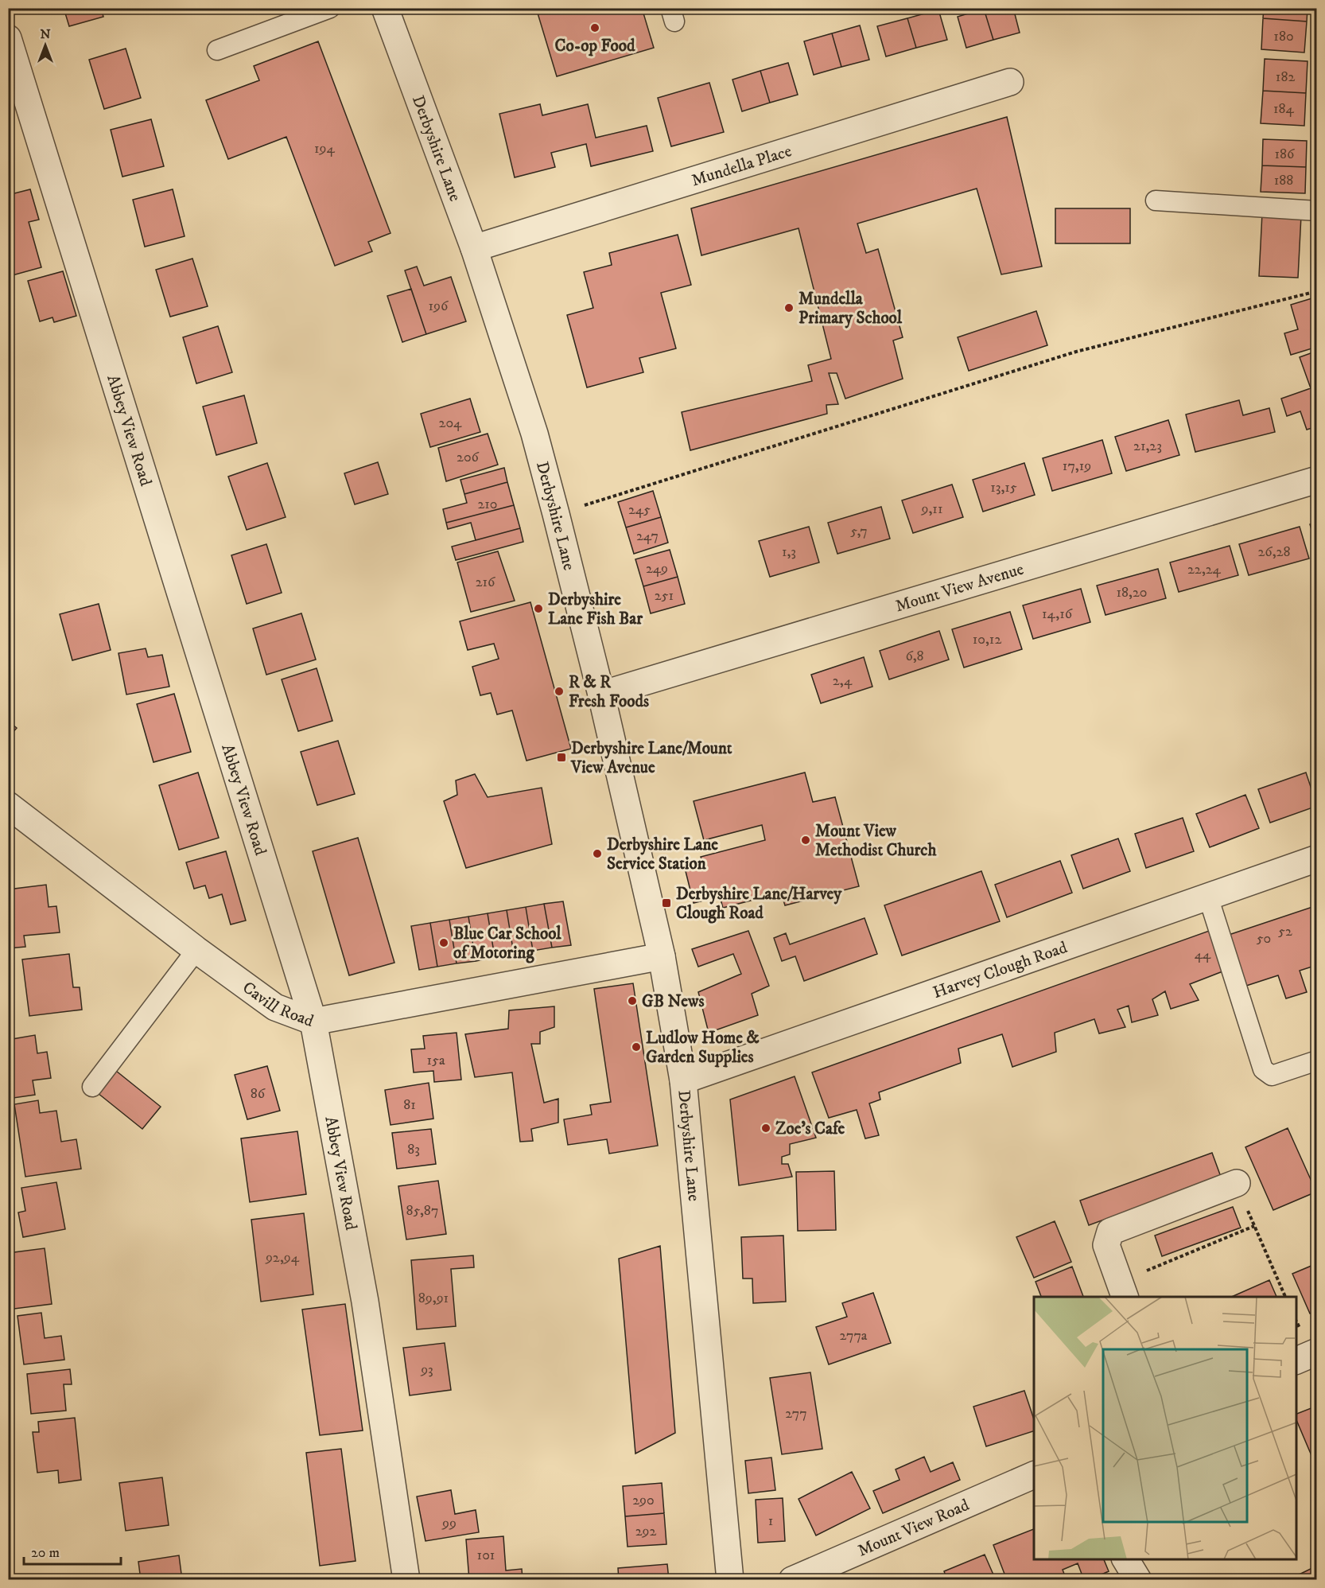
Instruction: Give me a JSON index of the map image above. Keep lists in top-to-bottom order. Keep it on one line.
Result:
{"streets":{"street":["Derbyshire Lane","Mundella Place","Abbey View Road","Mount View Avenue","Harvey Clough Road","Cavill Road","Mount View Road"]},"crossings":[["Derbyshire Lane","Mundella Place"],["Derbyshire Lane","Mount View Avenue"],["Derbyshire Lane","Harvey Clough Road"],["Derbyshire Lane","Cavill Road"],["Abbey View Road","Cavill Road"]],"places":{"other":["Co-op Food","Mundella Primary School","Derbyshire Lane Fish Bar","R & R Fresh Foods","Mount View Methodist Church","Derbyshire Lane Service Station","Blue Car School of Motoring","GB News","Ludlow Home & Garden Supplies","Zoe's Cafe"],"transit":["Derbyshire Lane/Mount View Avenue","Derbyshire Lane/Harvey Clough Road"]},"house_numbers":["180","182","184","194","186","188","196","204","21,23","206","17,19","13,15","210","9,11","245","5,7","247","1,3","26,28","249","22,24","216","18,20","251","14,16","10,12","6,8","2,4","52","50","44","15a","86","81","83","85,87","92,94","89,91","277a","93","277","290","1","99","292","101"],"scale_bar":"20 m","north":"top"}
